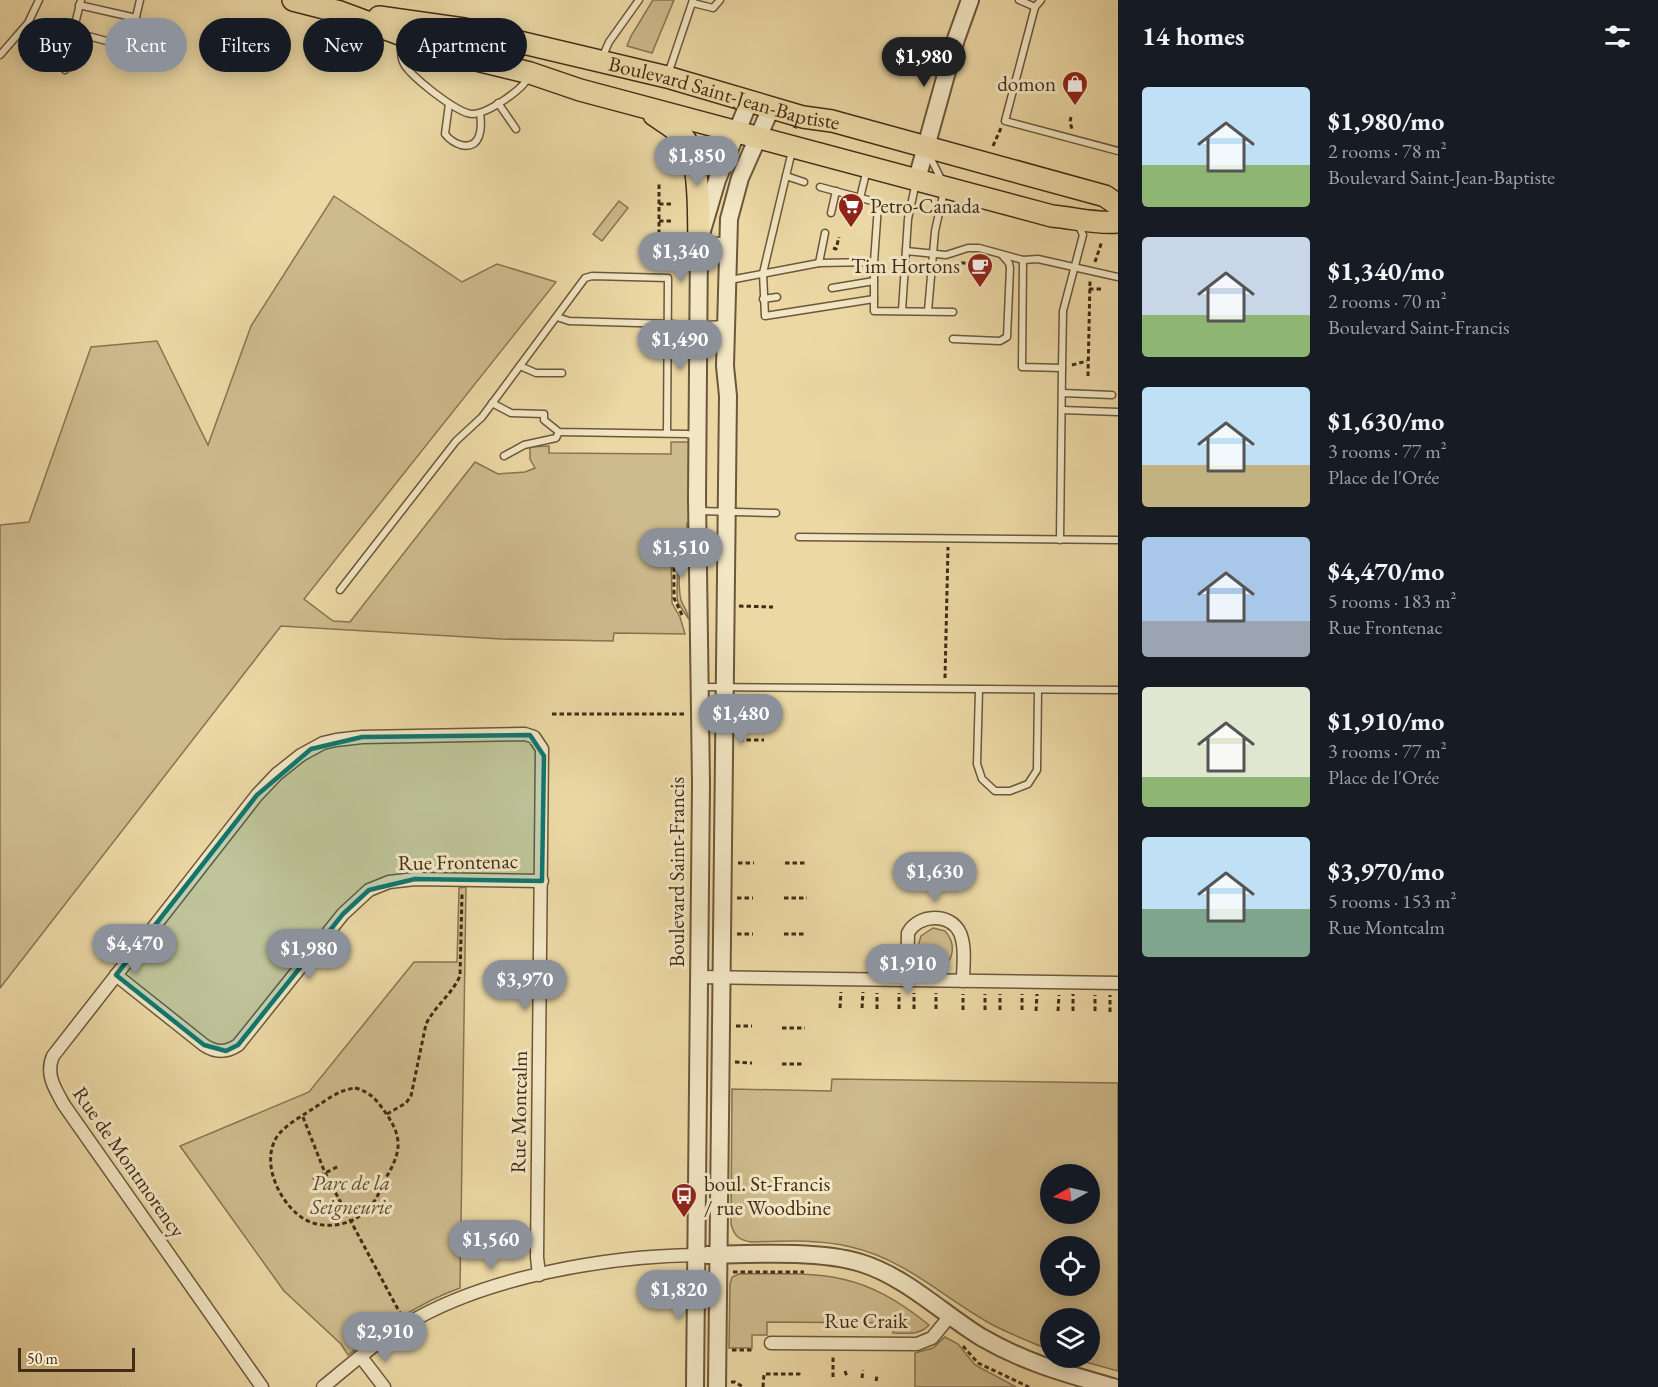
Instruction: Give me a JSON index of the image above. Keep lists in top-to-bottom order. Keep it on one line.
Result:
{"streets":{"highway":["Boulevard Saint-Jean-Baptiste"],"street":["Rue Frontenac","Boulevard Saint-Francis","Rue Montcalm","Rue de Montmorency","Rue Craik"]},"crossings":[["Boulevard Saint-Jean-Baptiste","Boulevard Saint-Francis"],["Rue Frontenac","Rue Montcalm"],["Rue Frontenac","Rue de Montmorency"],["Rue Montcalm","Rue de Montmorency"]],"parks":["Parc de la Seigneurie"],"places":{"shop":["domon"],"supermarket":["Petro-Canada"],"cafe":["Tim Hortons"],"bus stop":["boul. St-Francis / rue Woodbine"]},"scale_bar":"50 m","north":"left","page":{"heading":"14 homes","chip":["Buy","Rent","Filters","New","Apartment"],"price":["$1,980","$1,850","$1,340","$1,490","$1,510","$1,480","$1,630","$4,470","$1,980","$1,910","$3,970","$1,560","$1,820","$2,910"],"list":[{"name":"$1,980/mo","note":"2 rooms · 78 m² · Boulevard Saint-Jean-Baptiste"},{"name":"$1,340/mo","note":"2 rooms · 70 m² · Boulevard Saint-Francis"},{"name":"$1,630/mo","note":"3 rooms · 77 m² · Place de l'Orée"},{"name":"$4,470/mo","note":"5 rooms · 183 m² · Rue Frontenac"},{"name":"$1,910/mo","note":"3 rooms · 77 m² · Place de l'Orée"},{"name":"$3,970/mo","note":"5 rooms · 153 m² · Rue Montcalm"}],"scale":"50 m"}}
